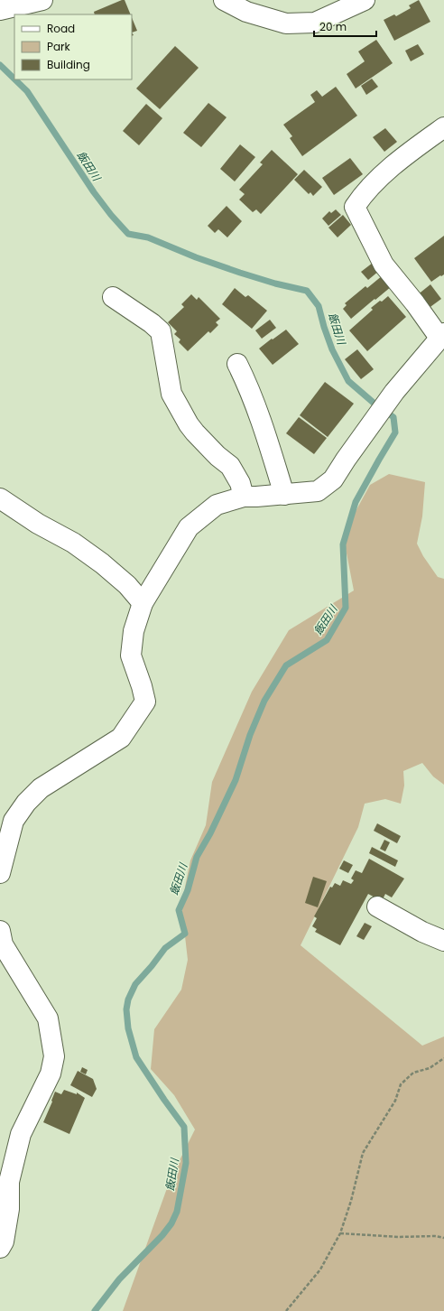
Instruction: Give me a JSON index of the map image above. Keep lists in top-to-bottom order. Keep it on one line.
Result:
{"water":["飯田川"],"legend":["Road","Park","Building"],"scale_bar":"20 m"}
